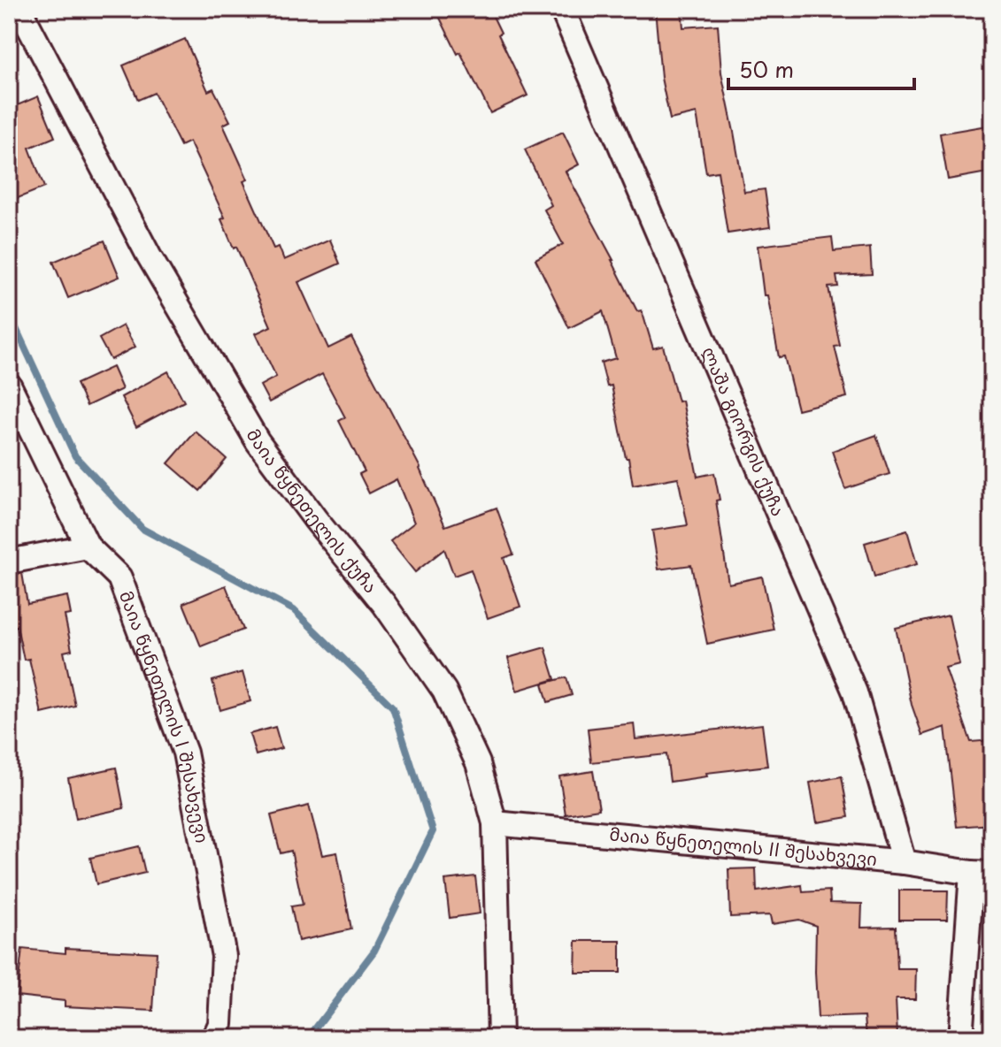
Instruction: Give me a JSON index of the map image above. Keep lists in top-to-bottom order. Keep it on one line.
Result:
{"streets":{"street":["ლაშა გიორგის ქუჩა","მაია წყნეთელის ქუჩა","მაია წყნეთელის I შესახვევი","მაია წყნეთელის II შესახვევი"]},"crossings":[["ლაშა გიორგის ქუჩა","მაია წყნეთელის II შესახვევი"],["მაია წყნეთელის ქუჩა","მაია წყნეთელის II შესახვევი"]],"scale_bar":"50 m"}
